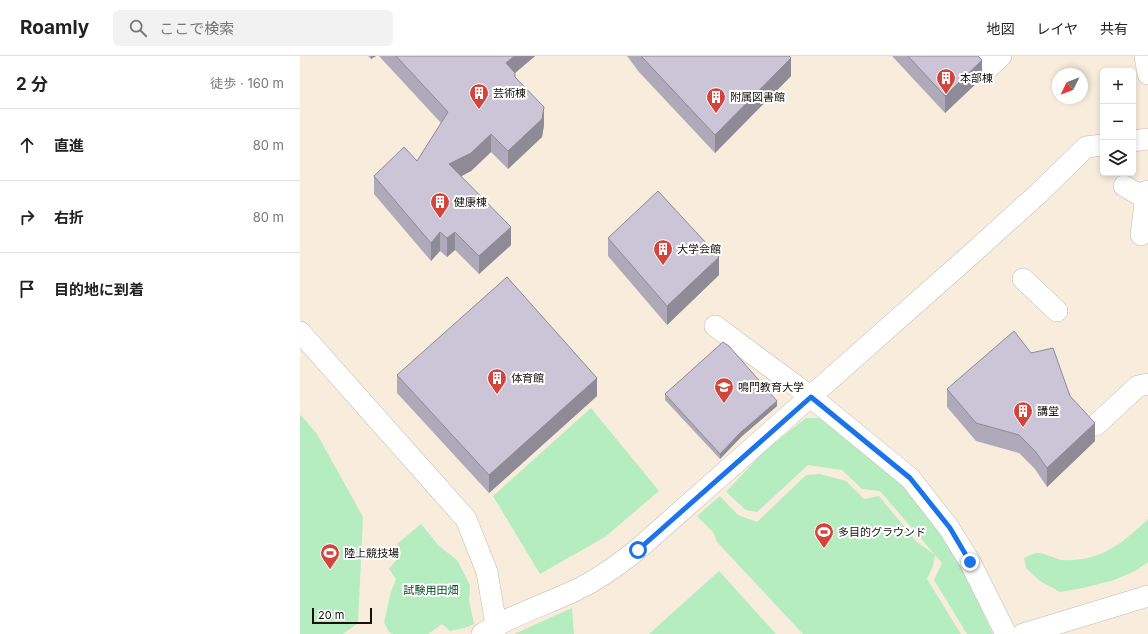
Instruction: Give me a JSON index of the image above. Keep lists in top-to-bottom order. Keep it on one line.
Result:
{"parks":["試験用田畑"],"places":{"building":["本部棟","芸術棟","附属図書館","健康棟","大学会館","体育館","講堂"],"school or university":["鳴門教育大学"],"sports":["多目的グラウンド","陸上競技場"]},"scale_bar":"20 m","north":"bottom left","page":{"header":"Roamly","search":"ここで検索","nav":["地図","レイヤ","共有"],"heading":["2 分","徒歩 · 160 m"],"map_buttons":["+","−"],"list":[["直進","80 m"],["右折","80 m"],"目的地に到着"],"scale":"20 m"}}
